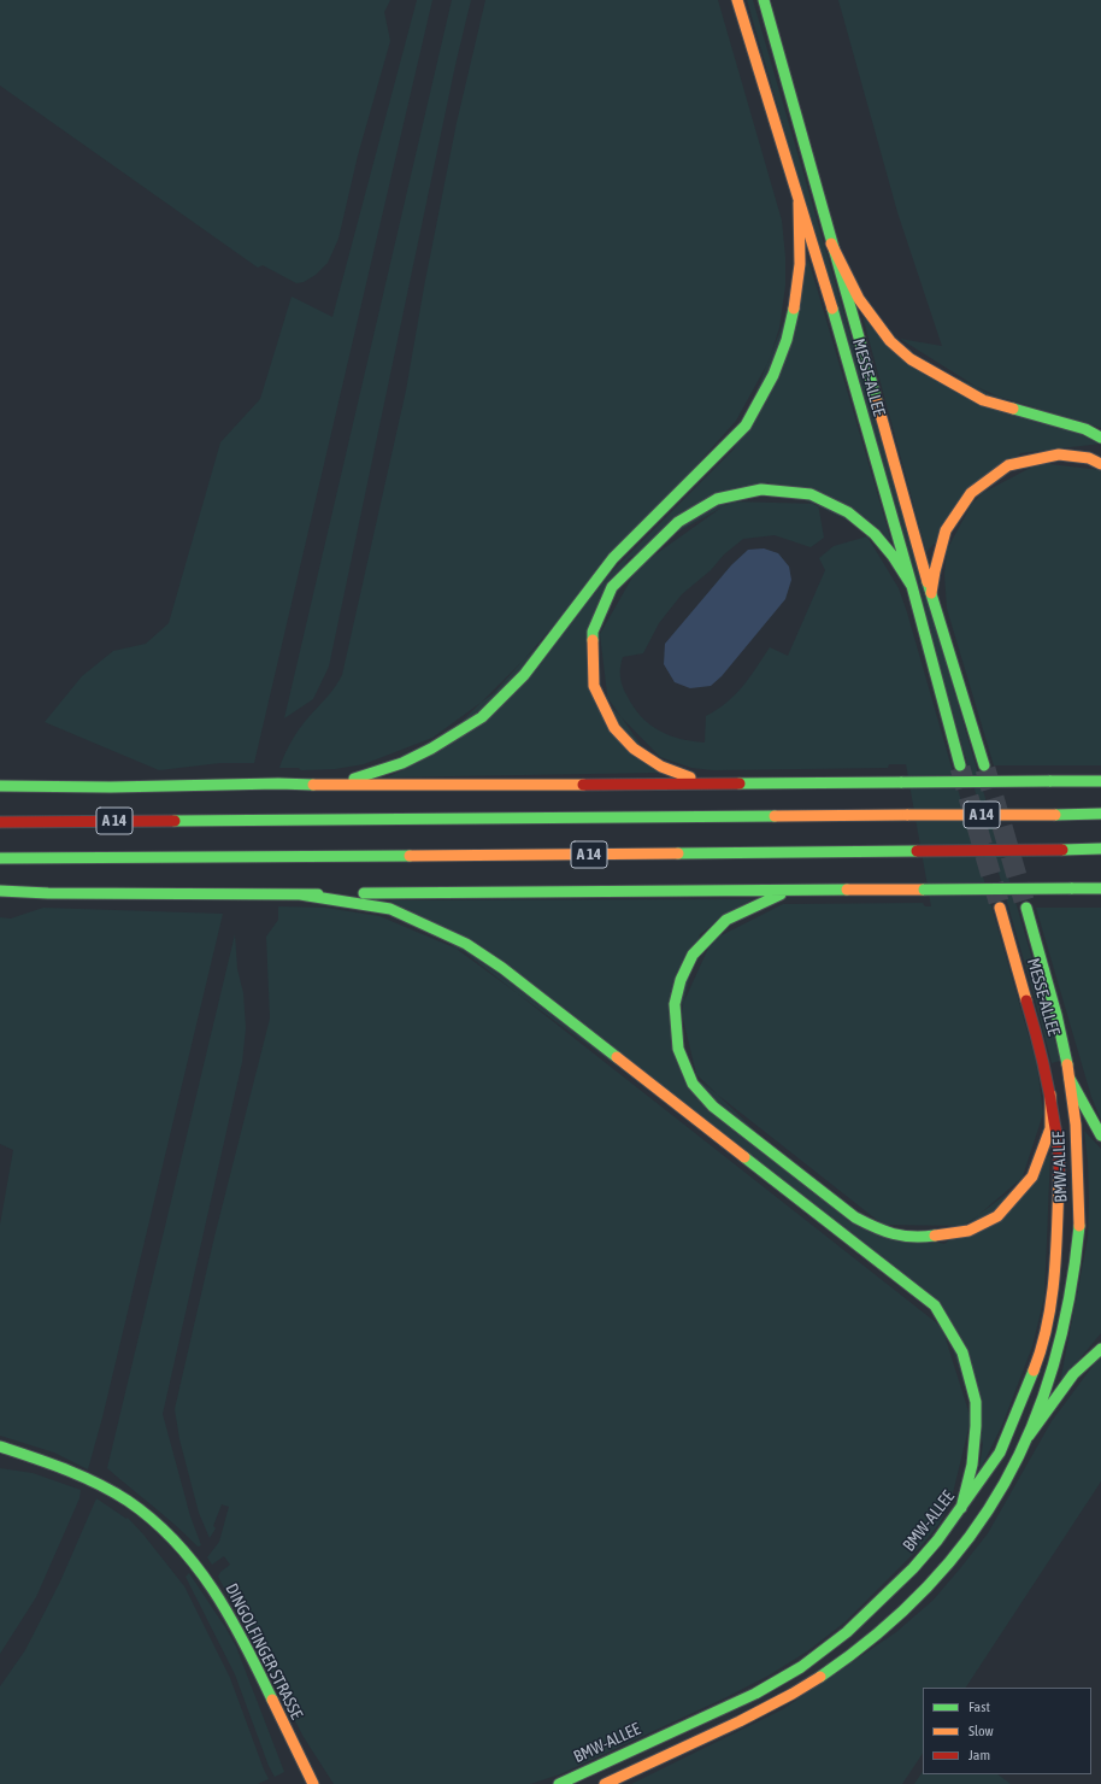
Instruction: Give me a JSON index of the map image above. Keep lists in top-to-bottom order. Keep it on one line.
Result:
{"streets":{"main road":["MESSE-ALLEE","A 14","BMW-ALLEE","DINGOLFINGER STRASSE"]},"crossings":[["MESSE-ALLEE","BMW-ALLEE"]],"legend":["Fast","Slow","Jam"]}
